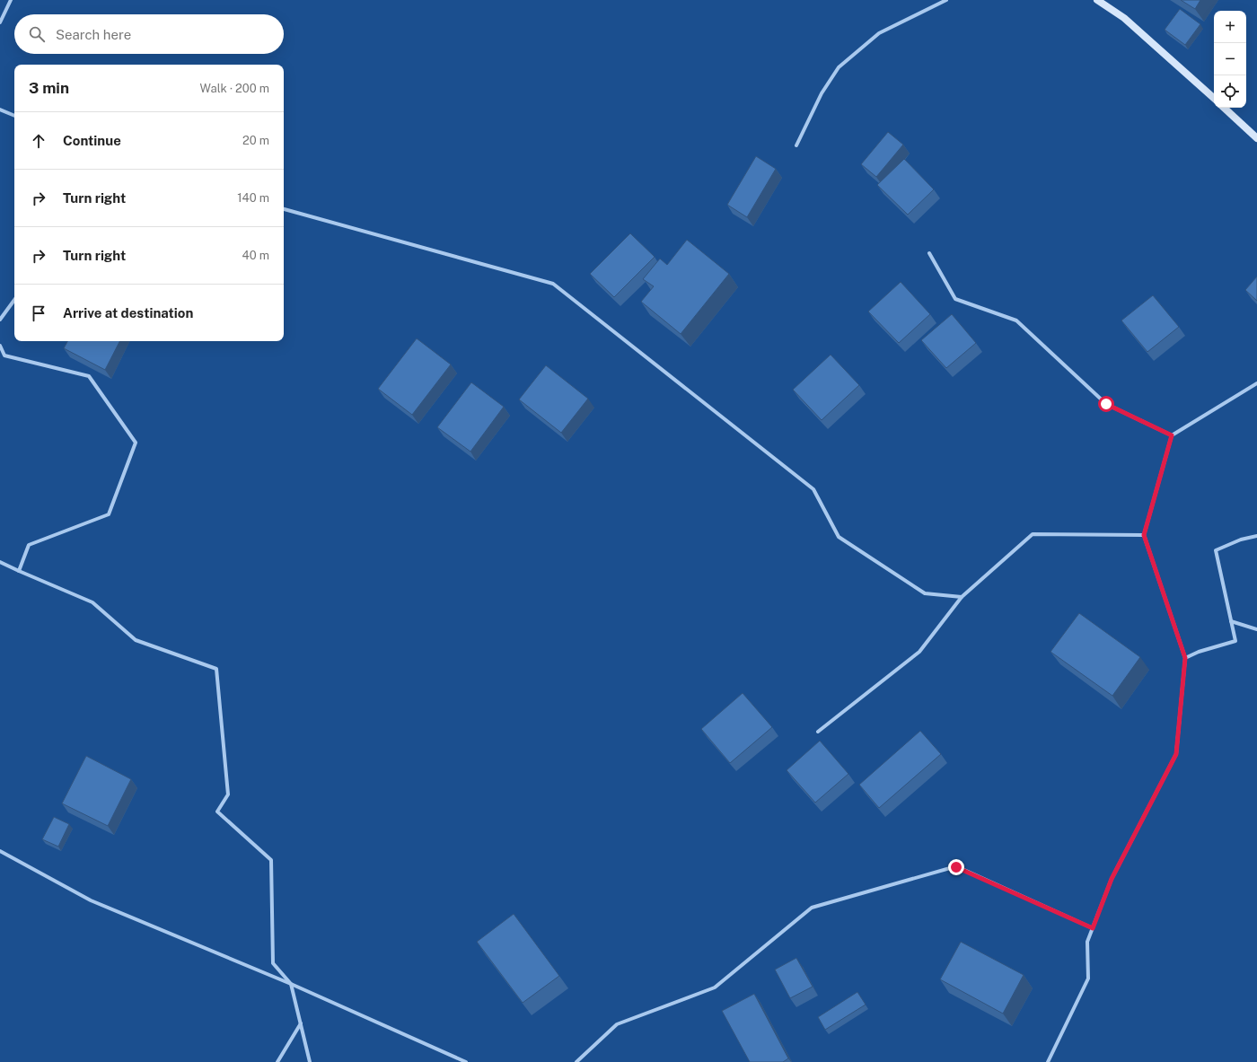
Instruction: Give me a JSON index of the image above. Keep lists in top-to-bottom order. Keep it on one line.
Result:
{"page":{"map_buttons":["+","−"],"search":"Search here","heading":["3 min","Walk · 200 m"],"list":[["Continue","20 m"],["Turn right","140 m"],["Turn right","40 m"],"Arrive at destination"]}}
